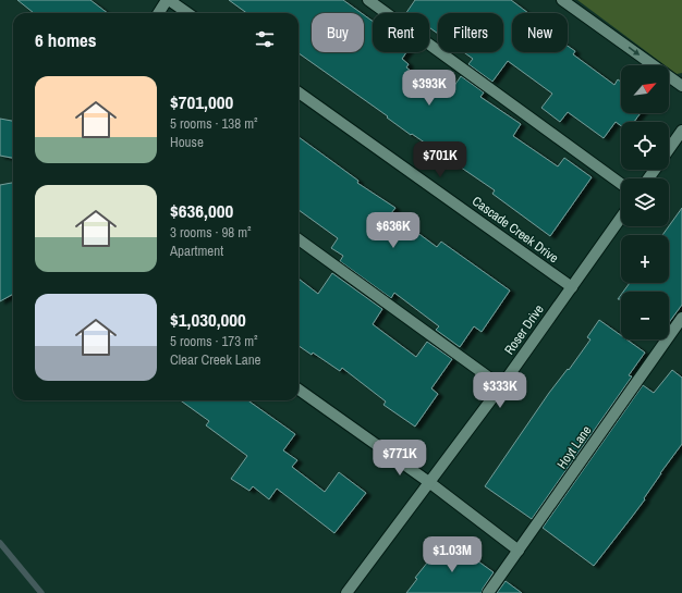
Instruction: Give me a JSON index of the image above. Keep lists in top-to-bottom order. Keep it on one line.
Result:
{"streets":{"street":["Cascade Creek Drive","Roser Drive","Hoyt Lane"]},"crossings":[["Cascade Creek Drive","Roser Drive"]],"north":"top right","page":{"chip":["Buy","Rent","Filters","New"],"heading":"6 homes","map_buttons":["+","−"],"list":[{"name":"$701,000","note":"5 rooms · 138 m² · House"},{"name":"$636,000","note":"3 rooms · 98 m² · Apartment"},{"name":"$1,030,000","note":"5 rooms · 173 m² · Clear Creek Lane"}],"price":["$393K","$701K","$636K","$333K","$771K","$1.03M"]}}
